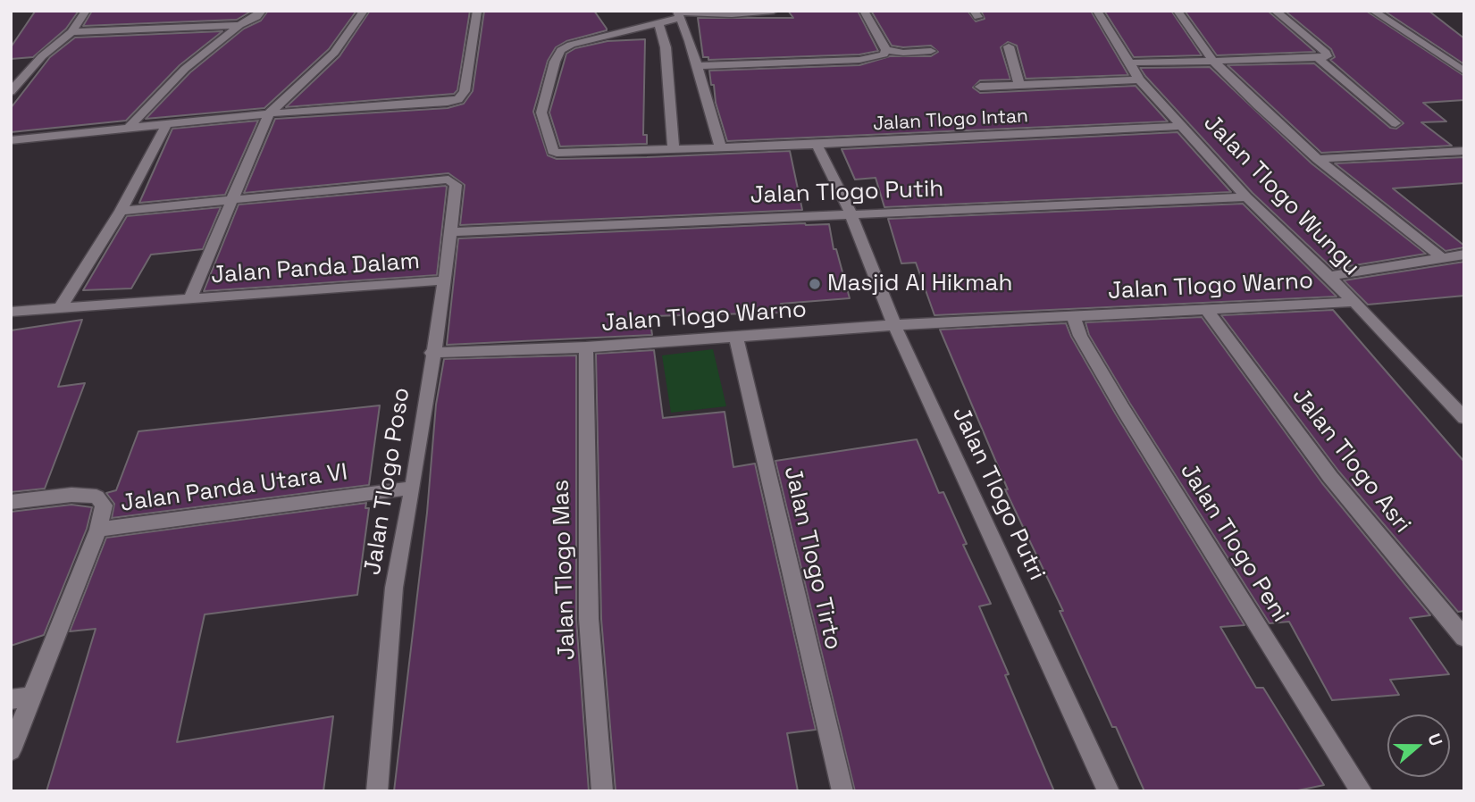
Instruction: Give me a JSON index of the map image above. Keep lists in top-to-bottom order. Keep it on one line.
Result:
{"streets":{"street":["Jalan Tlogo Intan","Jalan Tlogo Putih","Jalan Tlogo Wungu","Jalan Panda Dalam","Jalan Tlogo Warno","Jalan Tlogo Asri","Jalan Tlogo Poso","Jalan Panda Utara VI","Jalan Tlogo Putri","Jalan Tlogo Peni","Jalan Tlogo Tirto","Jalan Tlogo Mas"]},"crossings":[["Jalan Tlogo Intan","Jalan Tlogo Wungu"],["Jalan Tlogo Intan","Jalan Tlogo Putri"],["Jalan Tlogo Putih","Jalan Tlogo Wungu"],["Jalan Tlogo Putih","Jalan Tlogo Poso"],["Jalan Tlogo Putih","Jalan Tlogo Putri"],["Jalan Tlogo Wungu","Jalan Tlogo Warno"],["Jalan Panda Dalam","Jalan Tlogo Poso"],["Jalan Tlogo Warno","Jalan Tlogo Asri"],["Jalan Tlogo Warno","Jalan Tlogo Poso"],["Jalan Tlogo Warno","Jalan Tlogo Putri"],["Jalan Tlogo Warno","Jalan Tlogo Peni"],["Jalan Tlogo Warno","Jalan Tlogo Tirto"],["Jalan Tlogo Warno","Jalan Tlogo Mas"],["Jalan Tlogo Poso","Jalan Panda Utara VI"]],"places":["Masjid Al Hikmah"],"north":"right"}
